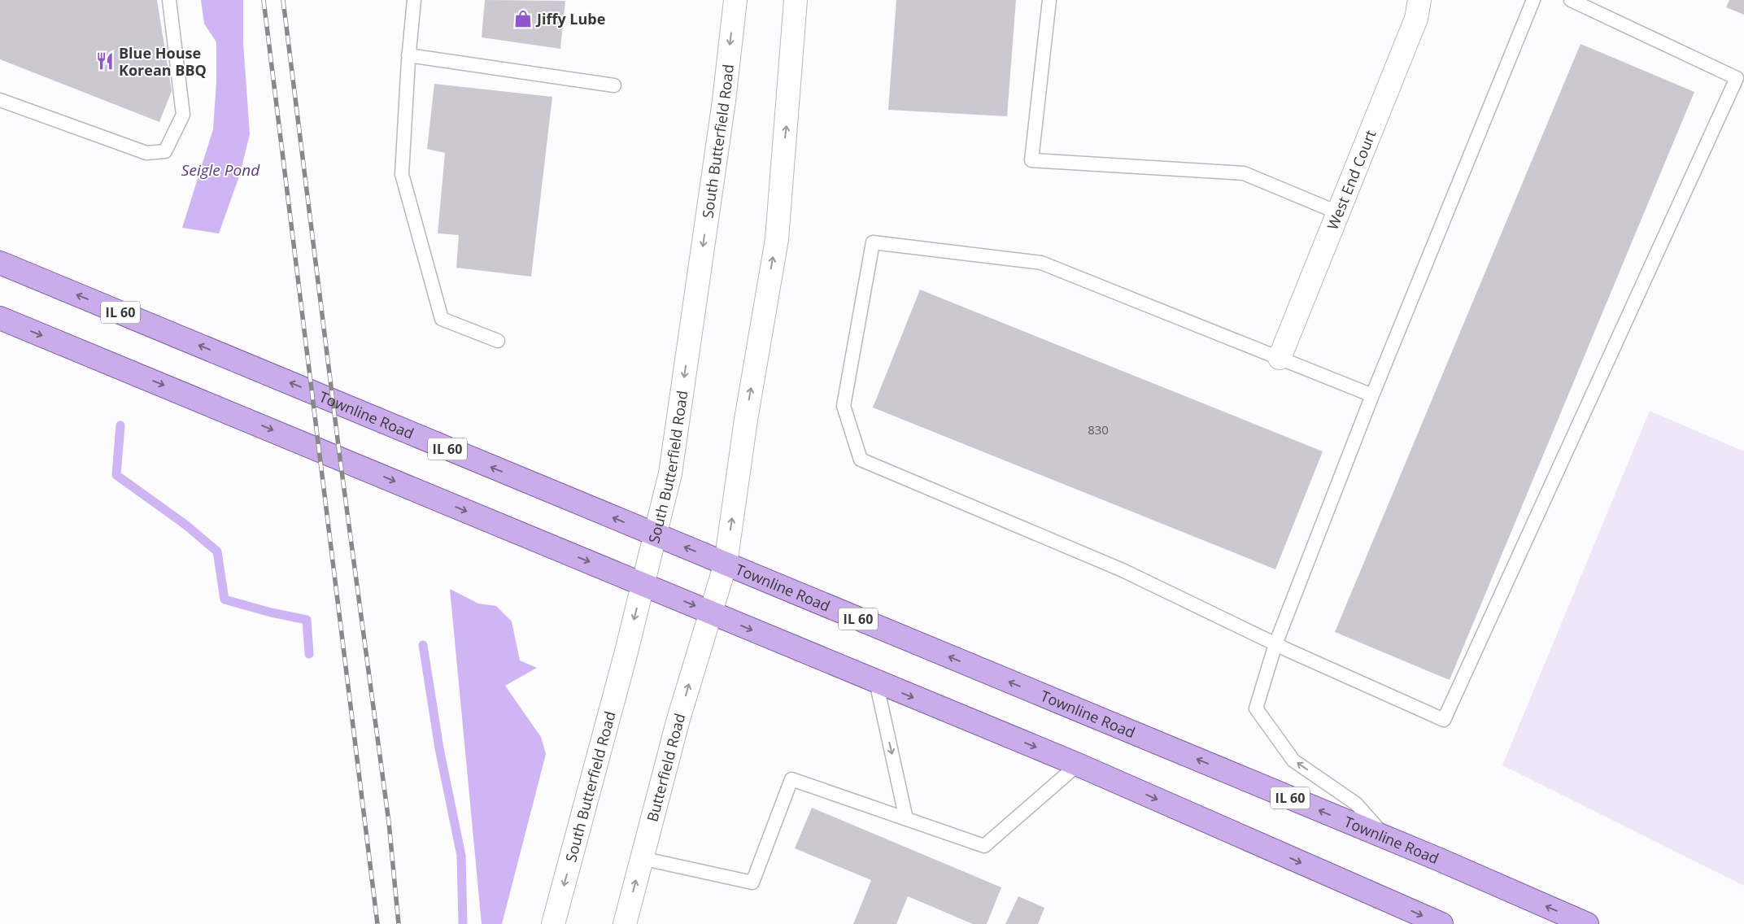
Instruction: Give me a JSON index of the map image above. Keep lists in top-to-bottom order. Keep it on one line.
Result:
{"streets":{"main road":["South Butterfield Road","West End Court","IL 60","Townline Road","Butterfield Road"]},"crossings":[["South Butterfield Road","Townline Road"]],"one_way":["Butterfield Road"],"water":["Seigle Pond"],"places":{"shop":["Jiffy Lube"],"restaurant":["Blue House Korean BBQ"]},"house_numbers":["830"]}
